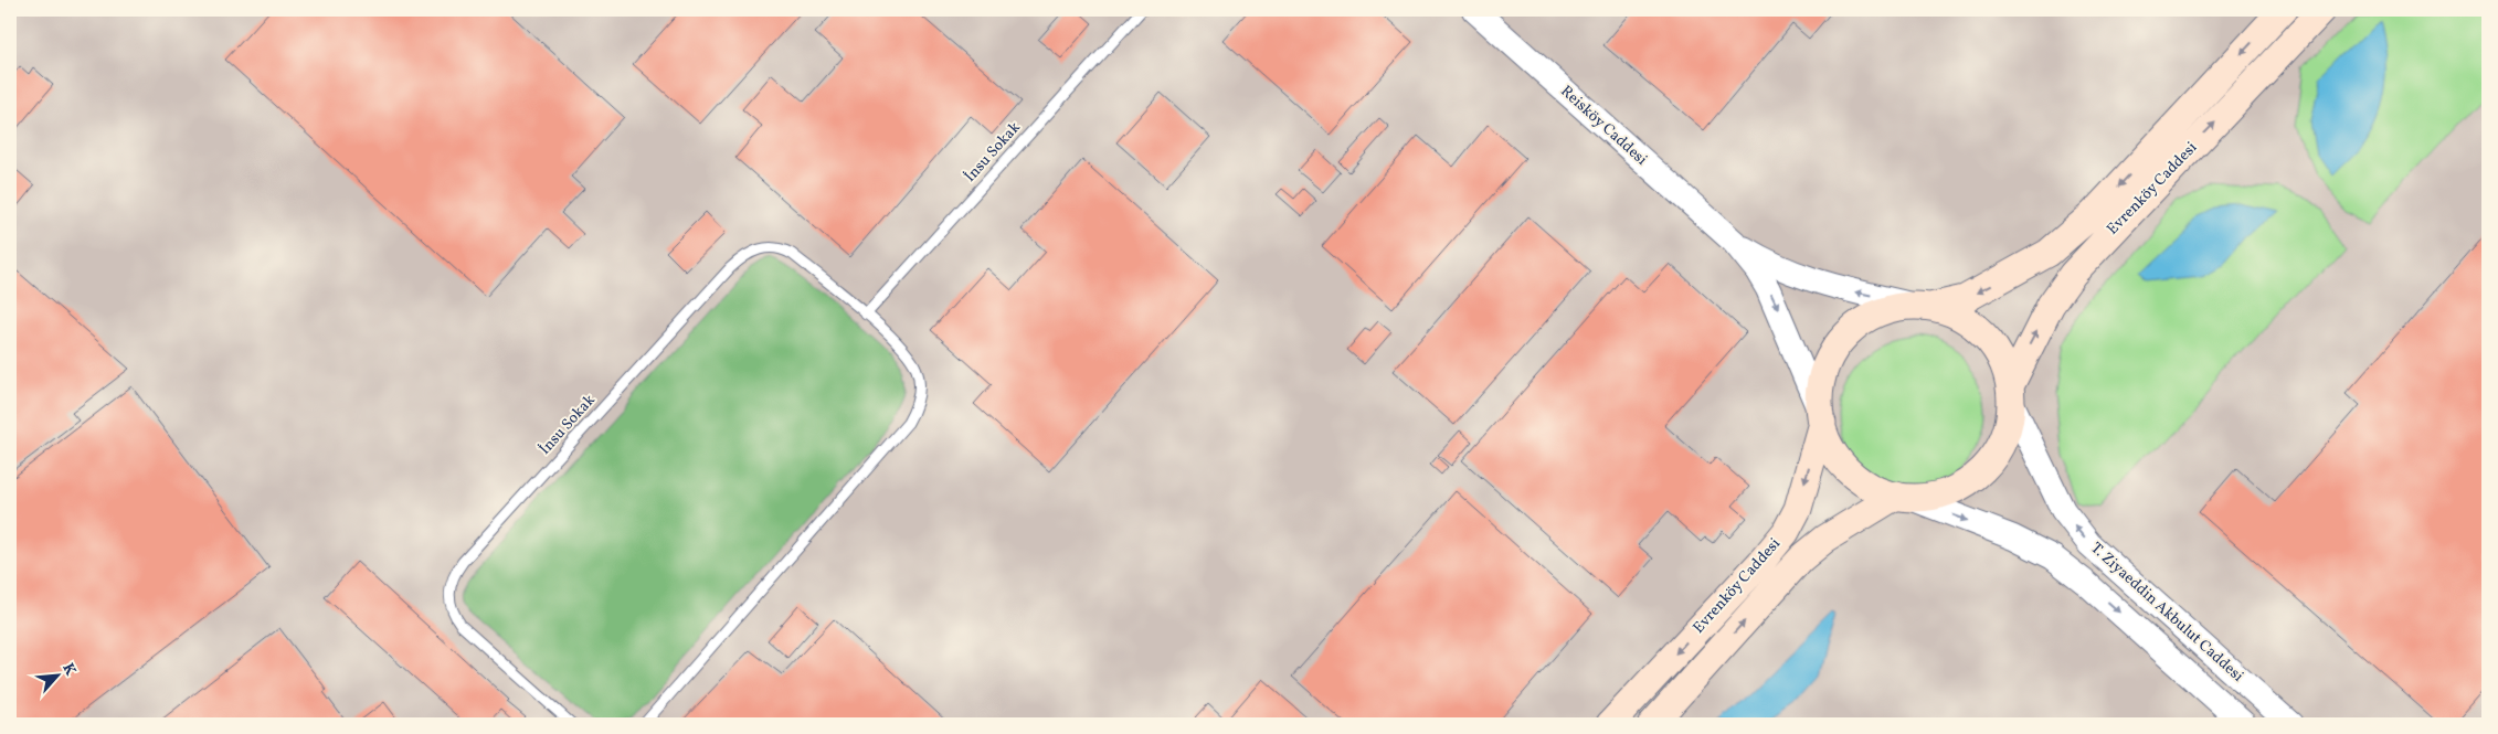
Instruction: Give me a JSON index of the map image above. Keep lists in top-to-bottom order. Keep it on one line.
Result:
{"streets":{"main road":["Evrenköy Caddesi"],"street":["Reisköy Caddesi","T. Ziyaeddin Akbulut Caddesi"],"lane":["İnsu Sokak"]},"crossings":[["Reisköy Caddesi","Evrenköy Caddesi"],["Reisköy Caddesi","T. Ziyaeddin Akbulut Caddesi"],["Evrenköy Caddesi","T. Ziyaeddin Akbulut Caddesi"]],"north":"top right"}
